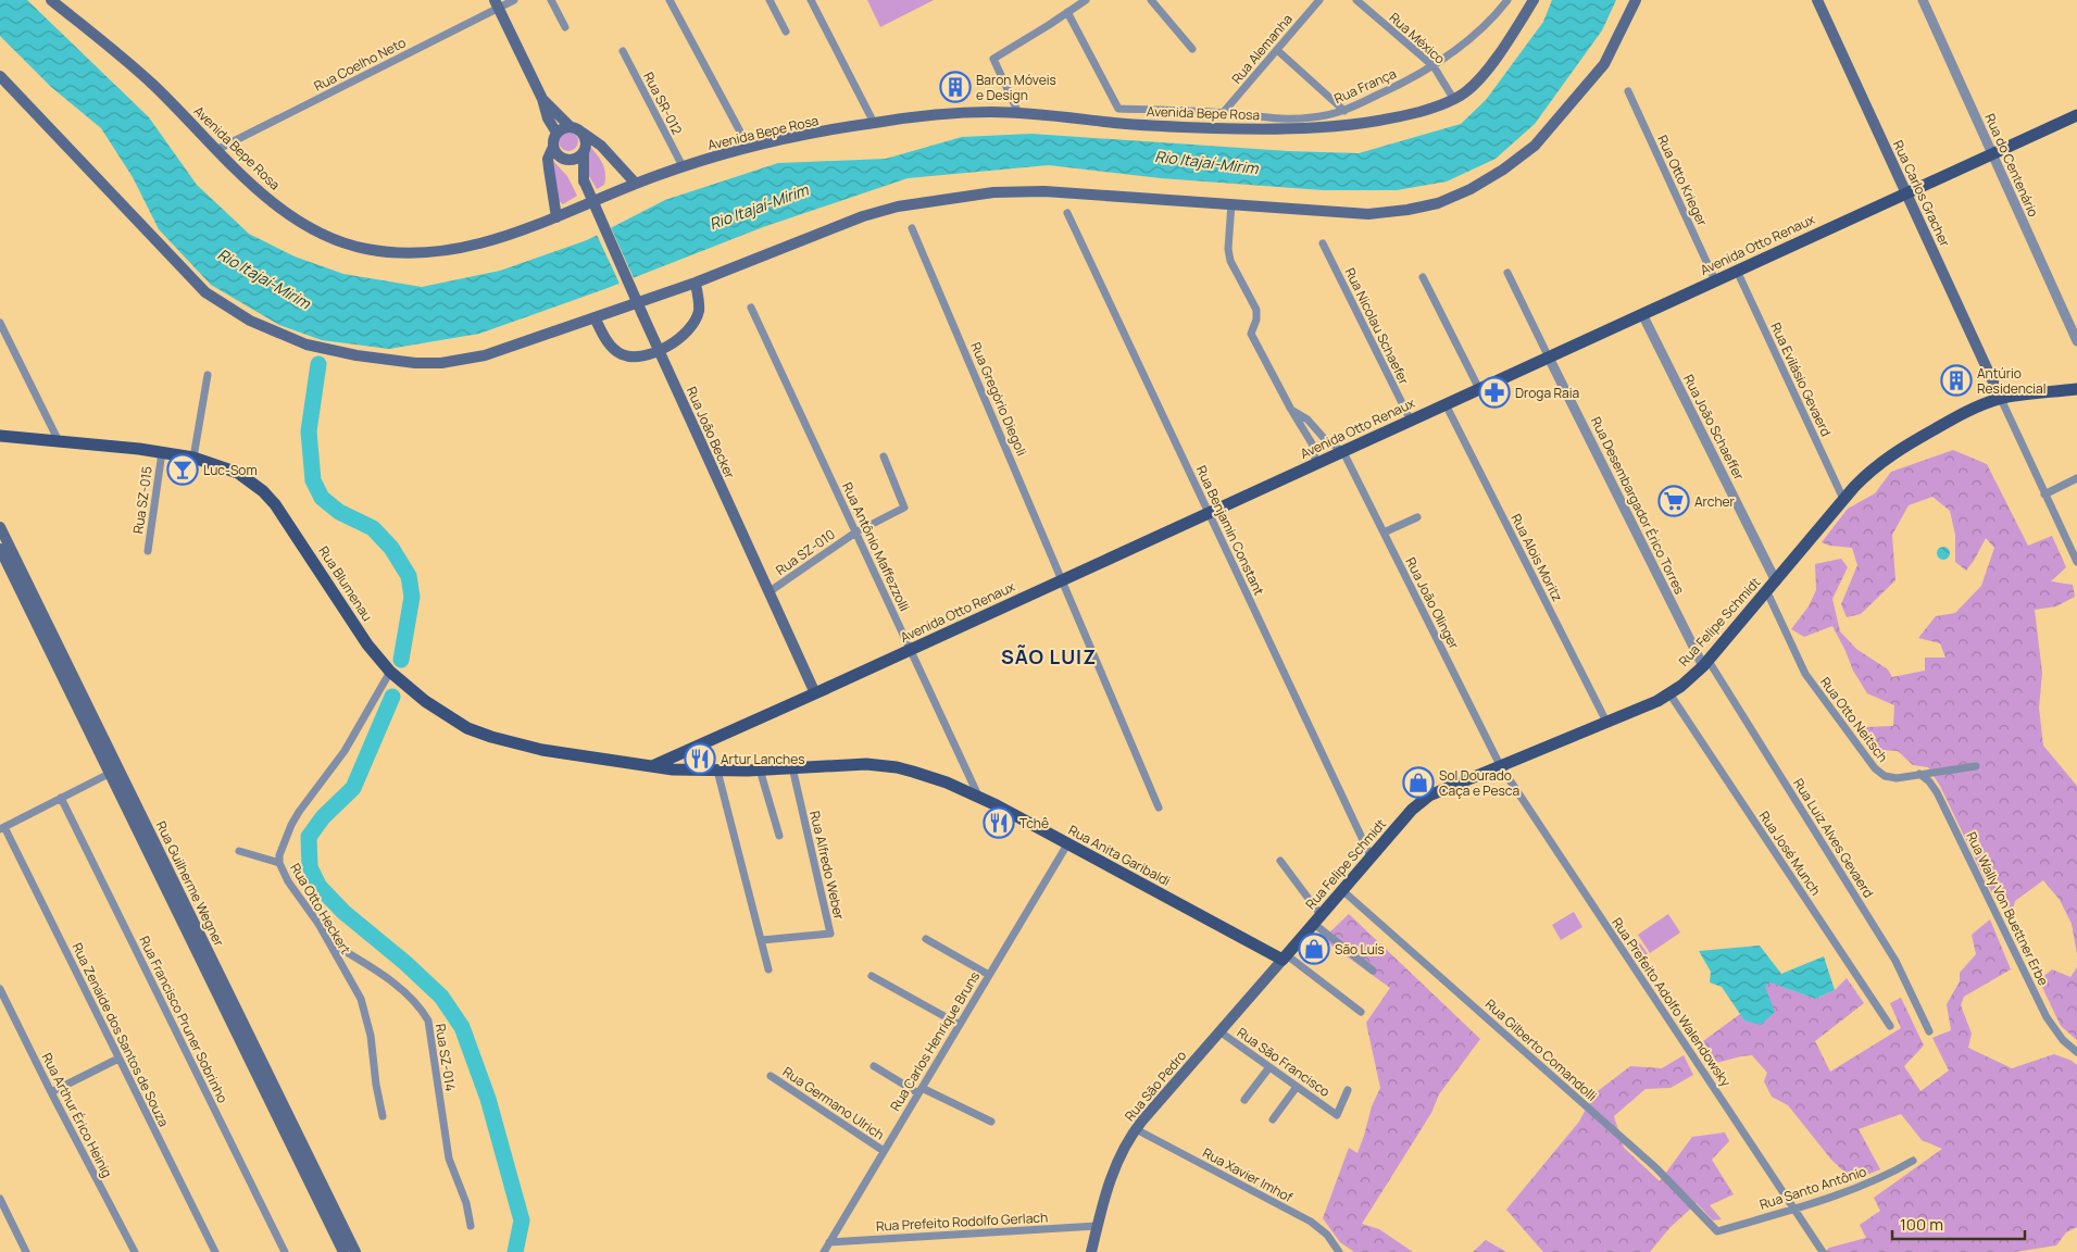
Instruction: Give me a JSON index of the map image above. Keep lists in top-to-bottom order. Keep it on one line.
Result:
{"streets":{"main road":["Avenida Bepe Rosa","Rua Carlos Gracher","Avenida Otto Renaux","Rua João Becker","Rua Blumenau","Rua Felipe Schmidt","Rua Anita Garibaldi","Rua Guilherme Wegner","Rua São Pedro"],"street":["Rua México","Rua Alemanha","Rua Coelho Neto","Rua França","Rua SR-012","Rua do Centenário","Rua Otto Krieger","Rua Nicolau Schaefer","Rua Evilásio Gevaerd","Rua Gregório Diegoli","Rua João Schaeffer","Rua SZ-015","Rua Desembargador Érico Torres","Rua Benjamin Constant","Rua Antônio Maffezzolli","Rua SZ-010","Rua Alois Moritz","Rua João Olinger","Rua Otto Neitsch","Rua Luiz Alves Gevaerd","Rua José Munch","Rua Alfredo Weber","Rua Otto Heckert","Rua Wally Von Buettner Erbe","Rua Prefeito Adolfo Walendowsky","Rua Francisco Pruner Sobrinho","Rua Zenaide dos Santos de Souza","Rua Carlos Henrique Bruns","Rua Gilberto Comandolli","Rua SZ-014","Rua São Francisco","Rua Germano Ulrich","Rua Arthur Érico Heinig","Rua Xavier Imhof","Rua Santo Antônio","Rua Prefeito Rodolfo Gerlach"]},"crossings":[["Rua México","Rua França"],["Rua México","Avenida Bepe Rosa"],["Rua Alemanha","Rua França"],["Rua Coelho Neto","Avenida Bepe Rosa"],["Rua SR-012","Avenida Bepe Rosa"],["Rua do Centenário","Avenida Otto Renaux"],["Rua Otto Krieger","Avenida Otto Renaux"],["Rua Carlos Gracher","Avenida Otto Renaux"],["Rua Carlos Gracher","Rua Felipe Schmidt"],["Avenida Otto Renaux","Rua Nicolau Schaefer"],["Avenida Otto Renaux","Rua Evilásio Gevaerd"],["Avenida Otto Renaux","Rua Gregório Diegoli"],["Avenida Otto Renaux","Rua João Schaeffer"],["Avenida Otto Renaux","Rua João Becker"],["Avenida Otto Renaux","Rua Desembargador Érico Torres"],["Avenida Otto Renaux","Rua Benjamin Constant"],["Avenida Otto Renaux","Rua Antônio Maffezzolli"],["Avenida Otto Renaux","Rua Alois Moritz"],["Avenida Otto Renaux","Rua Blumenau"],["Avenida Otto Renaux","Rua João Olinger"],["Avenida Otto Renaux","Rua Anita Garibaldi"],["Rua Evilásio Gevaerd","Rua Felipe Schmidt"],["Rua João Schaeffer","Rua Felipe Schmidt"],["Rua João Becker","Rua SZ-010"],["Rua SZ-015","Rua Blumenau"],["Rua Desembargador Érico Torres","Rua Felipe Schmidt"],["Rua Desembargador Érico Torres","Rua Luiz Alves Gevaerd"],["Rua Benjamin Constant","Rua Felipe Schmidt"],["Rua Antônio Maffezzolli","Rua SZ-010"],["Rua Antônio Maffezzolli","Rua Anita Garibaldi"],["Rua Alois Moritz","Rua Felipe Schmidt"],["Rua Blumenau","Rua Anita Garibaldi"],["Rua Blumenau","Rua Otto Heckert"],["Rua João Olinger","Rua Felipe Schmidt"],["Rua João Olinger","Rua Prefeito Adolfo Walendowsky"],["Rua Felipe Schmidt","Rua Otto Neitsch"],["Rua Felipe Schmidt","Rua Luiz Alves Gevaerd"],["Rua Felipe Schmidt","Rua José Munch"],["Rua Felipe Schmidt","Rua Anita Garibaldi"],["Rua Felipe Schmidt","Rua Prefeito Adolfo Walendowsky"],["Rua Felipe Schmidt","Rua Gilberto Comandolli"],["Rua Felipe Schmidt","Rua São Pedro"],["Rua Otto Neitsch","Rua Wally Von Buettner Erbe"],["Rua Anita Garibaldi","Rua Alfredo Weber"],["Rua Anita Garibaldi","Rua Carlos Henrique Bruns"],["Rua Anita Garibaldi","Rua São Pedro"],["Rua Otto Heckert","Rua SZ-014"],["Rua Prefeito Adolfo Walendowsky","Rua Santo Antônio"],["Rua Carlos Henrique Bruns","Rua Germano Ulrich"],["Rua Carlos Henrique Bruns","Rua Prefeito Rodolfo Gerlach"],["Rua Gilberto Comandolli","Rua Santo Antônio"],["Rua São Francisco","Rua São Pedro"],["Rua São Pedro","Rua Xavier Imhof"],["Rua São Pedro","Rua Prefeito Rodolfo Gerlach"]],"districts":["SÃO LUIZ"],"water":["Rio Itajaí-Mirim"],"places":{"building":["Baron Móveis e Design","Antúrio Residencial"],"pharmacy":["Droga Raia"],"bar":["Luc-Som"],"supermarket":["Archer"],"restaurant":["Artur Lanches","Tchê"],"shop":["Sol Dourado Caça e Pesca","São Luís"]},"scale_bar":"100 m"}
